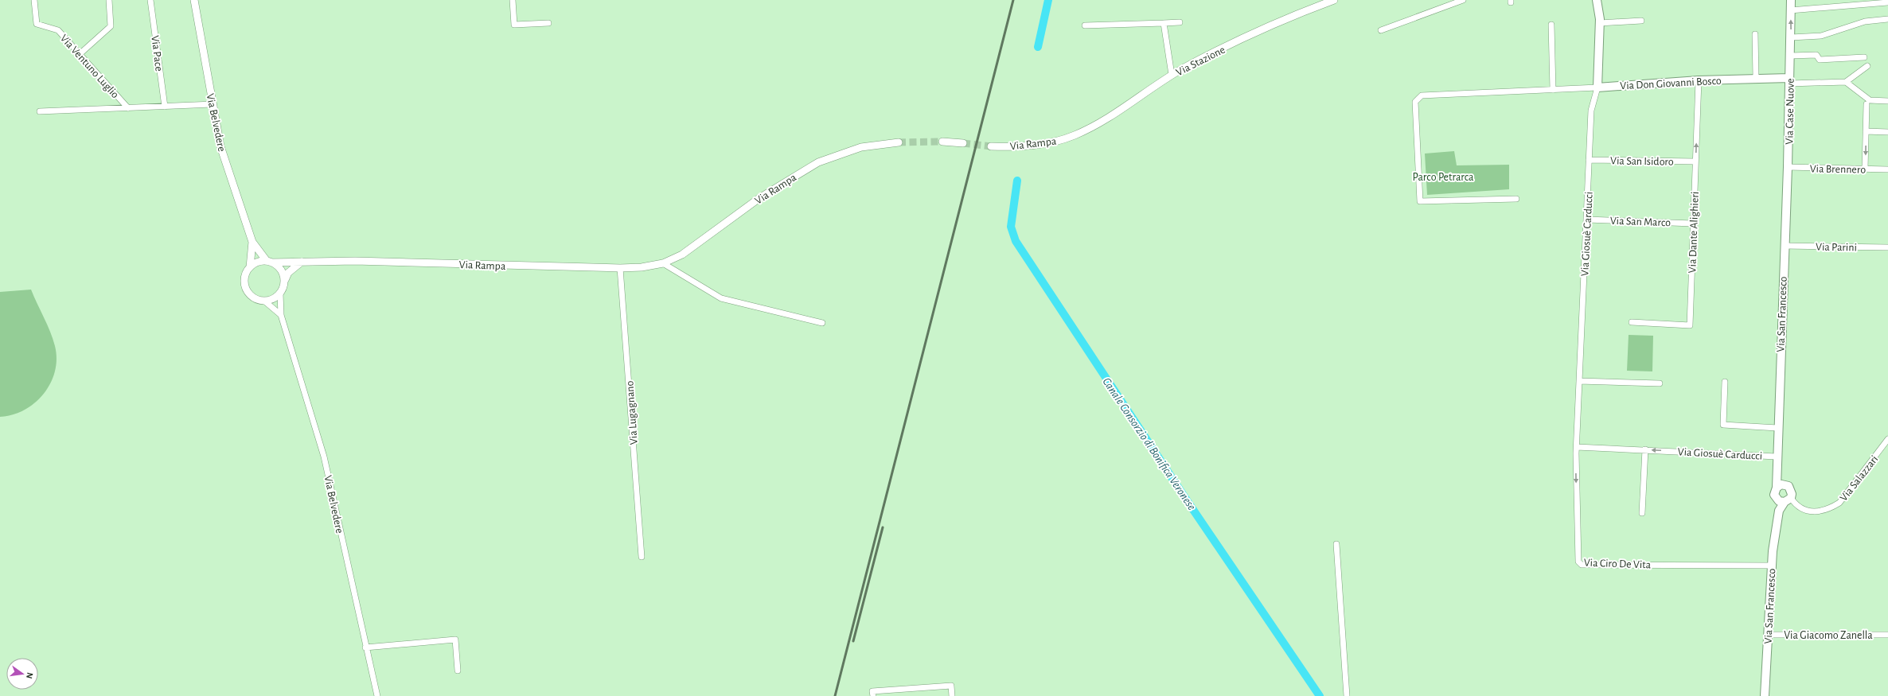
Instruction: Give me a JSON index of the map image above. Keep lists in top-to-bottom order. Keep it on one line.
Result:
{"streets":{"main road":["Via Don Giovanni Bosco","Via Case Nuove","Via San Francesco"],"street":["Via Pace","Via Stazione","Via Ventuno Luglio","Via Belvedere","Via Rampa","Via San Isidoro","Via Brennero","Via San Marco","Via Dante Alighieri","Via Giosuè Carducci","Via Parini","Via Lugagnano","Via Salazzari","Via Ciro De Vita","Via Giacomo Zanella"]},"crossings":[["Via Pace","Via Ventuno Luglio"],["Via Stazione","Via Rampa"],["Via Ventuno Luglio","Via Belvedere"],["Via Don Giovanni Bosco","Via Case Nuove"],["Via Don Giovanni Bosco","Via Dante Alighieri"],["Via Don Giovanni Bosco","Via Giosuè Carducci"],["Via Case Nuove","Via Brennero"],["Via Case Nuove","Via San Francesco"],["Via Belvedere","Via Rampa"],["Via Rampa","Via Lugagnano"],["Via San Isidoro","Via Dante Alighieri"],["Via San Isidoro","Via Giosuè Carducci"],["Via Brennero","Via San Francesco"],["Via San Marco","Via Dante Alighieri"],["Via San Marco","Via Giosuè Carducci"],["Via Giosuè Carducci","Via San Francesco"],["Via Giosuè Carducci","Via Ciro De Vita"],["Via Parini","Via San Francesco"],["Via San Francesco","Via Salazzari"],["Via San Francesco","Via Ciro De Vita"],["Via San Francesco","Via Giacomo Zanella"]],"water":["Canale Consorzio di Bonifica Veronese"],"parks":["Parco Petrarca"],"north":"right"}
